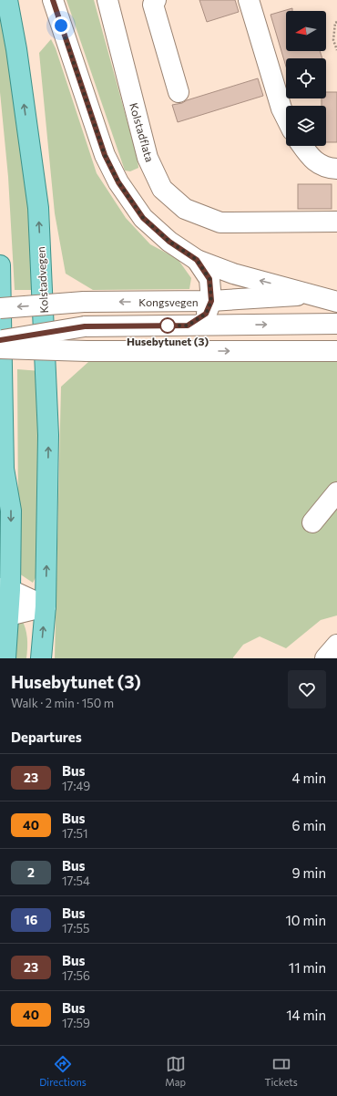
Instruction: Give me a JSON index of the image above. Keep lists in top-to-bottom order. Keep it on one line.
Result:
{"streets":{"main road":["Kolstadvegen"],"street":["Kolstadflata","Kongsvegen"]},"places":["Husebytunet (3)"],"lines":["bus line 23"],"north":"left","page":{"heading":[["Husebytunet (3)","Walk · 2 min · 150 m"],"Departures"],"list":[{"mark":"23","name":"Bus","note":"17:49","value":"4 min"},{"mark":"40","name":"Bus","note":"17:51","value":"6 min"},{"mark":"2","name":"Bus","note":"17:54","value":"9 min"},{"mark":"16","name":"Bus","note":"17:55","value":"10 min"},{"mark":"23","name":"Bus","note":"17:56","value":"11 min"},{"mark":"40","name":"Bus","note":"17:59","value":"14 min"}],"tabs":["Directions","Map","Tickets"]}}
